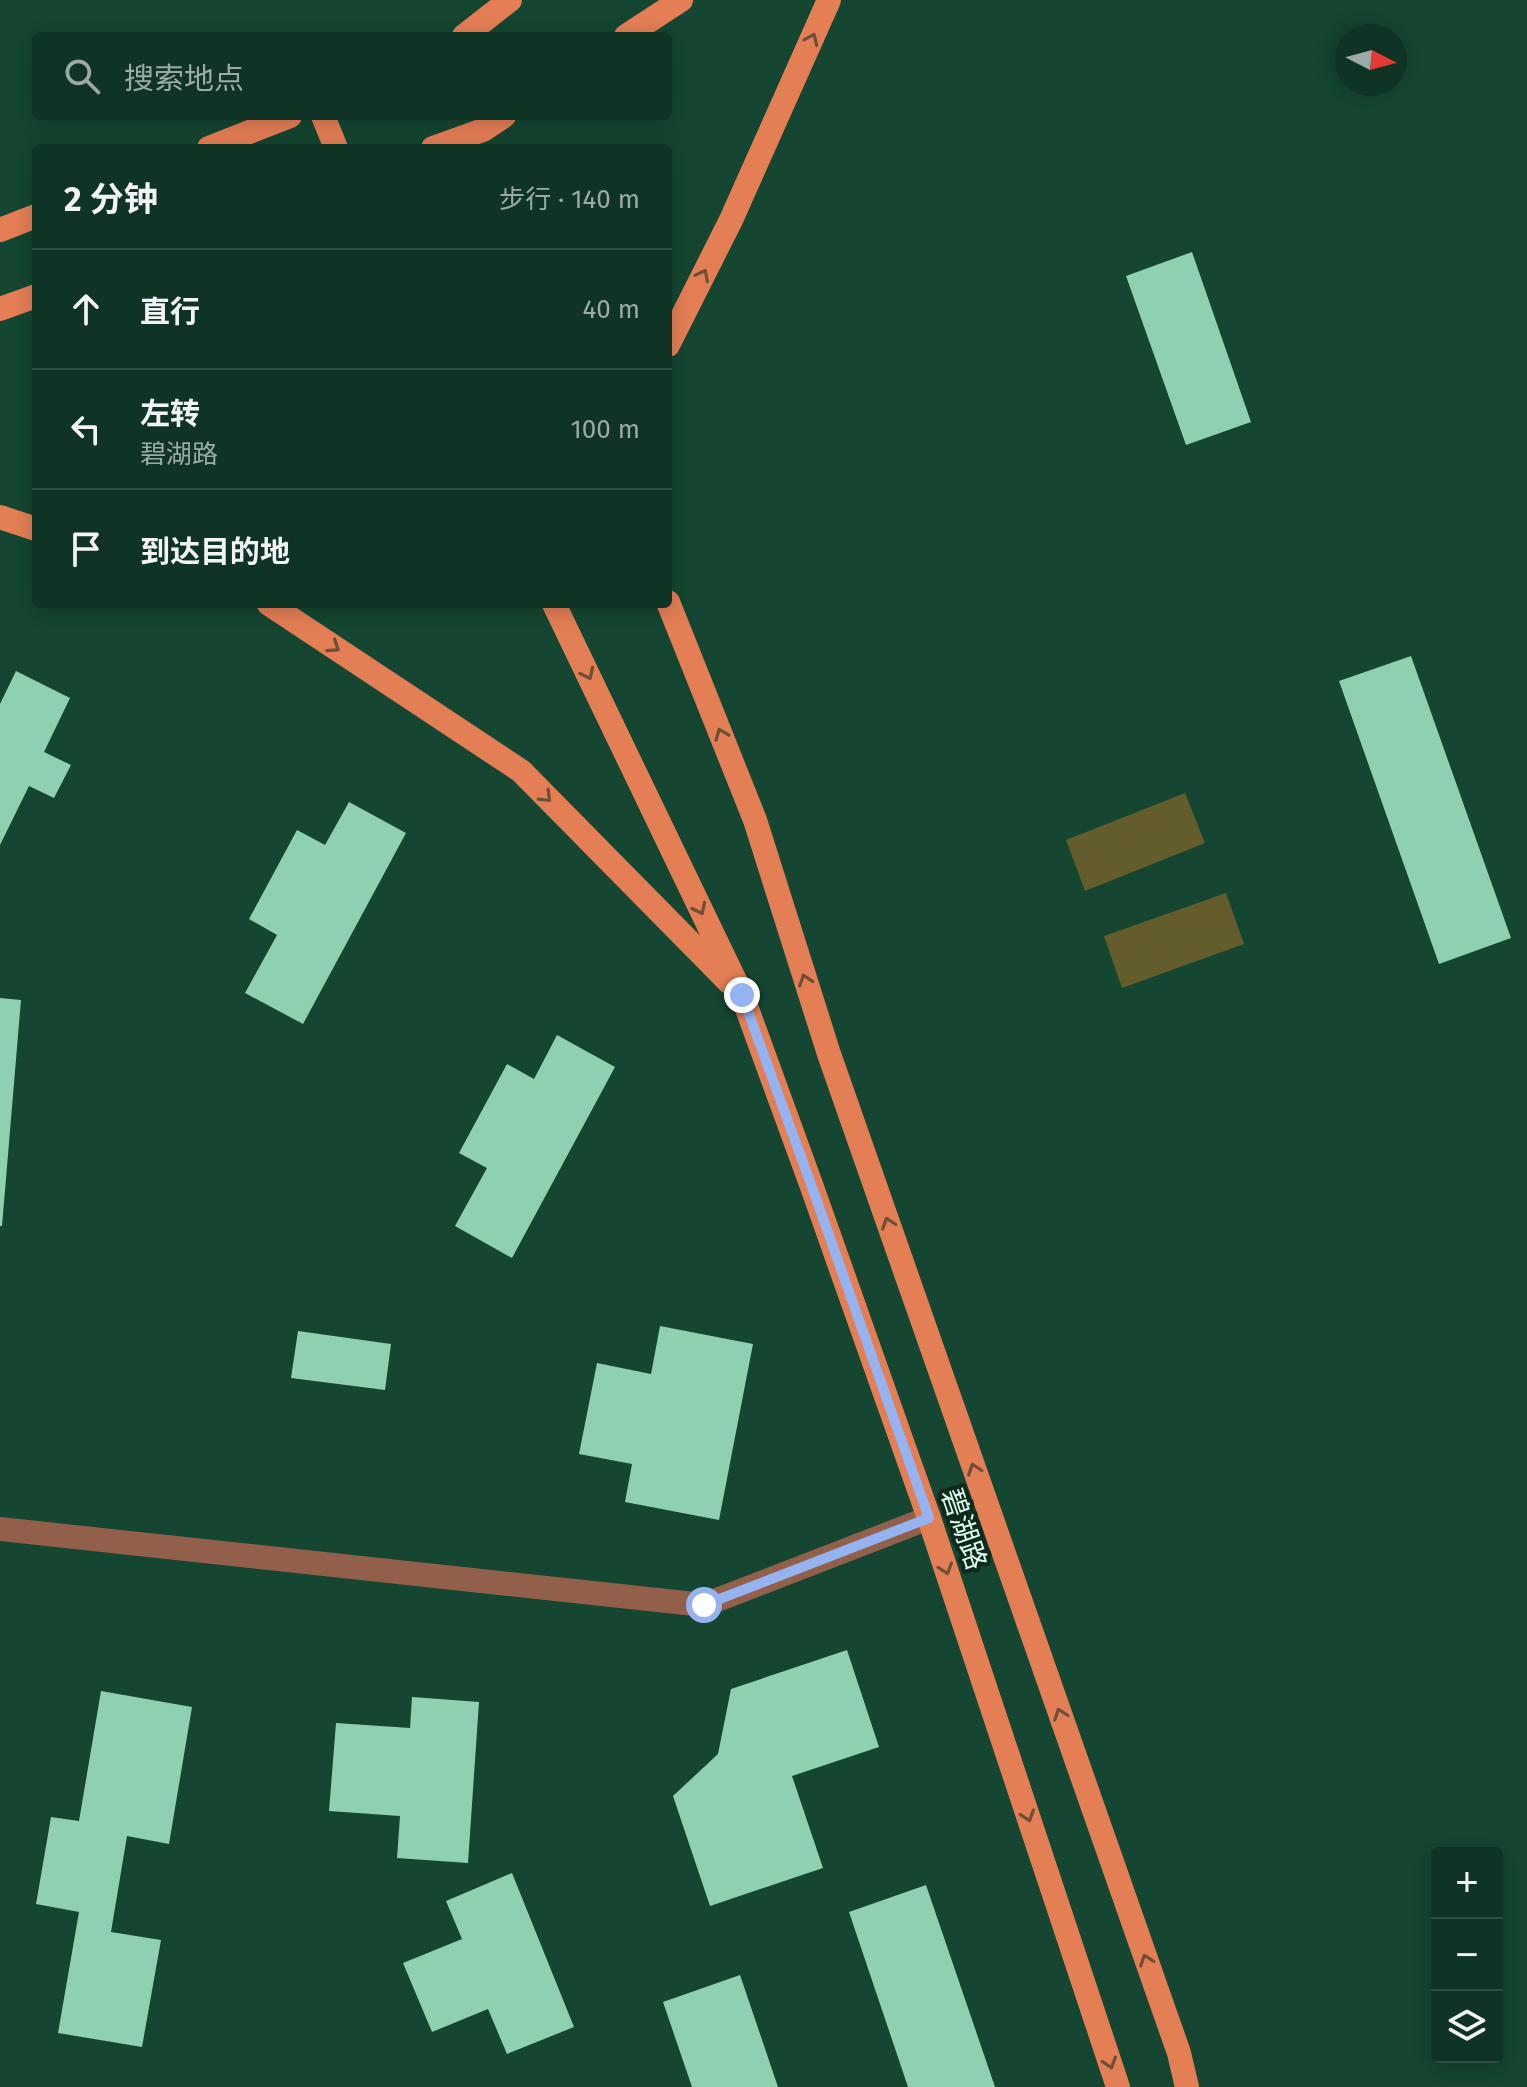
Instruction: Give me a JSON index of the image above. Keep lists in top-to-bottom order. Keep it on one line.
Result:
{"streets":{"main road":["碧湖路"]},"north":"right","page":{"search":"搜索地点","heading":["2 分钟","步行 · 140 m"],"list":[["直行","40 m"],["左转","碧湖路","100 m"],"到达目的地"],"map_buttons":["+","−"]}}
